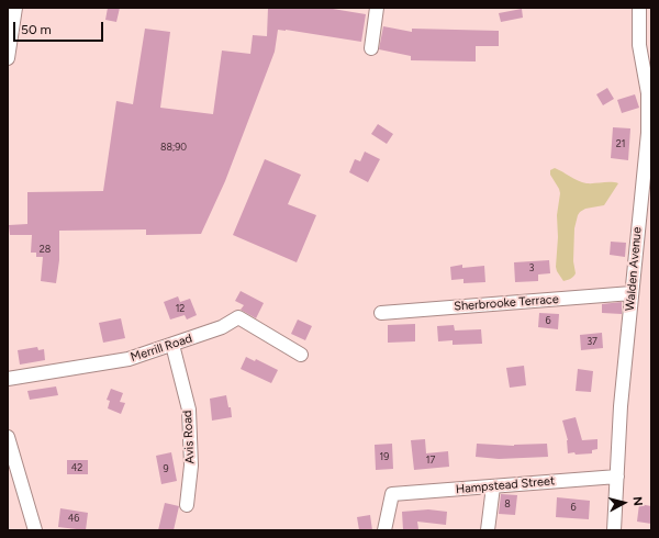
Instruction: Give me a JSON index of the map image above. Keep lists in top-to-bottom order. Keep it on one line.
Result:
{"streets":{"street":["Walden Avenue","Sherbrooke Terrace","Merrill Road","Avis Road","Hampstead Street"]},"crossings":[["Walden Avenue","Sherbrooke Terrace"],["Walden Avenue","Hampstead Street"],["Merrill Road","Avis Road"]],"house_numbers":["21","88;90","28","3","12","6","37","19","17","42","9","8","6","46"],"scale_bar":"50 m","north":"right"}
